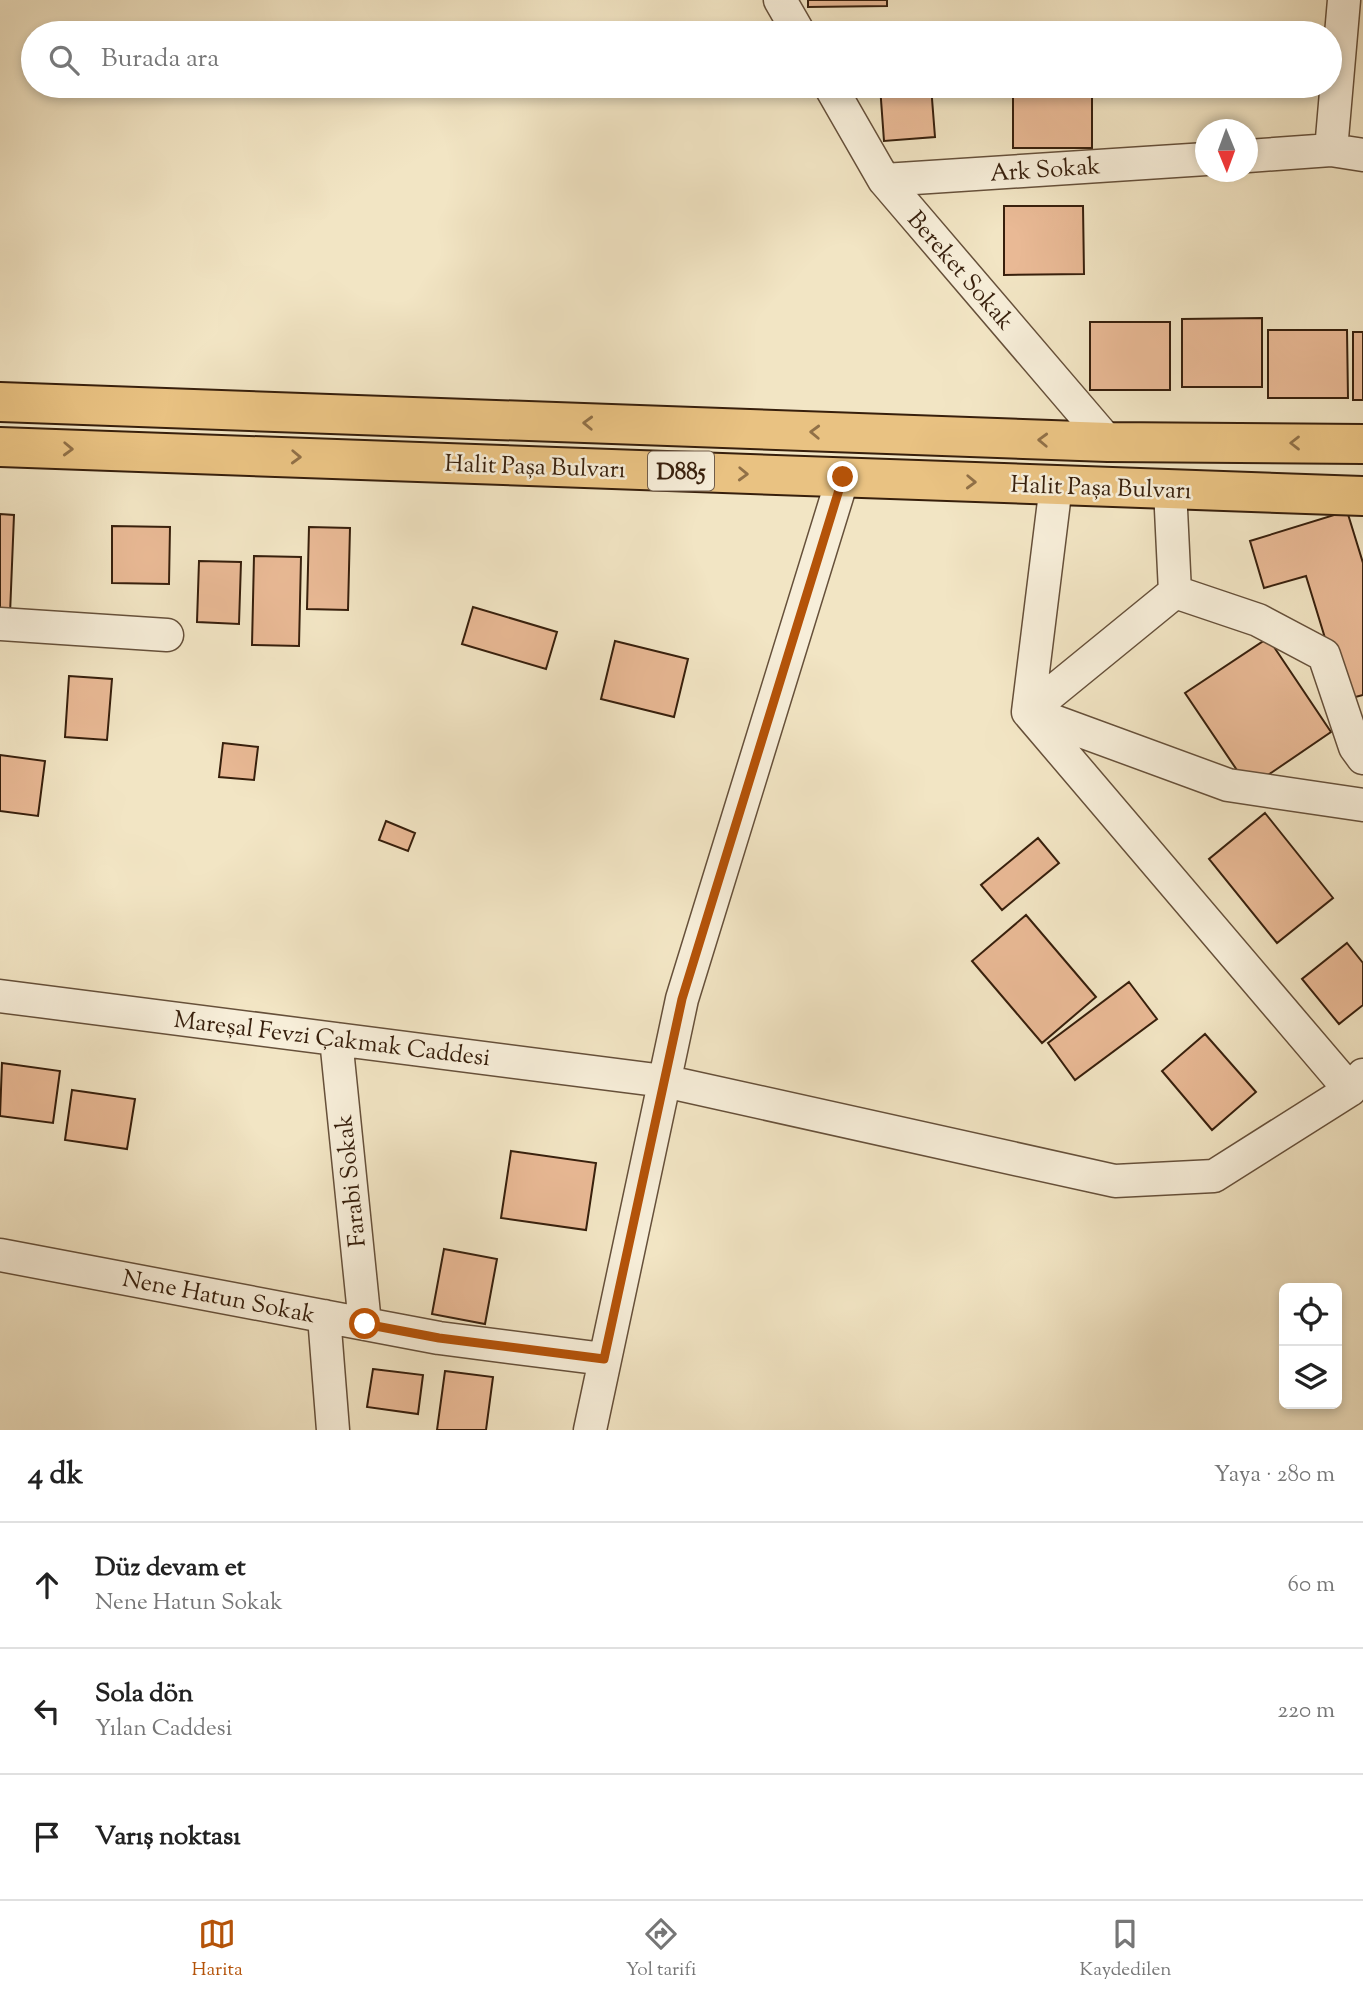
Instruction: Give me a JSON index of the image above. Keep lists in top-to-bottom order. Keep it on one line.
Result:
{"streets":{"highway":["Halit Paşa Bulvarı","D885"],"street":["Ark Sokak","Bereket Sokak","Mareşal Fevzi Çakmak Caddesi","Farabi Sokak","Nene Hatun Sokak"]},"crossings":[["Ark Sokak","Bereket Sokak"],["Bereket Sokak","Halit Paşa Bulvarı"],["Mareşal Fevzi Çakmak Caddesi","Farabi Sokak"],["Farabi Sokak","Nene Hatun Sokak"]],"north":"bottom","page":{"search":"Burada ara","heading":["4 dk","Yaya · 280 m"],"list":[["Düz devam et","Nene Hatun Sokak","60 m"],["Sola dön","Yılan Caddesi","220 m"],"Varış noktası"],"nav":["Harita","Yol tarifi","Kaydedilen"]}}
